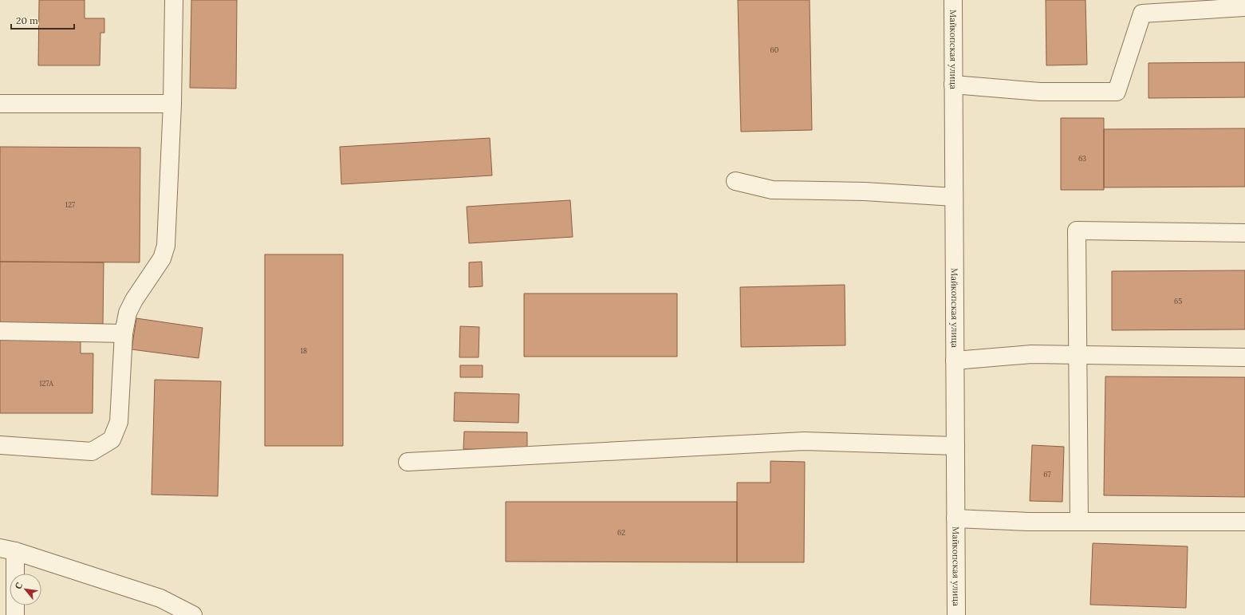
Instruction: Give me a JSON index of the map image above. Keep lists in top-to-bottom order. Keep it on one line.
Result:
{"streets":{"street":["Майкопская улица"]},"house_numbers":["60","63","127","65","18","127А","67","62"],"scale_bar":"20 m","north":"top left"}
